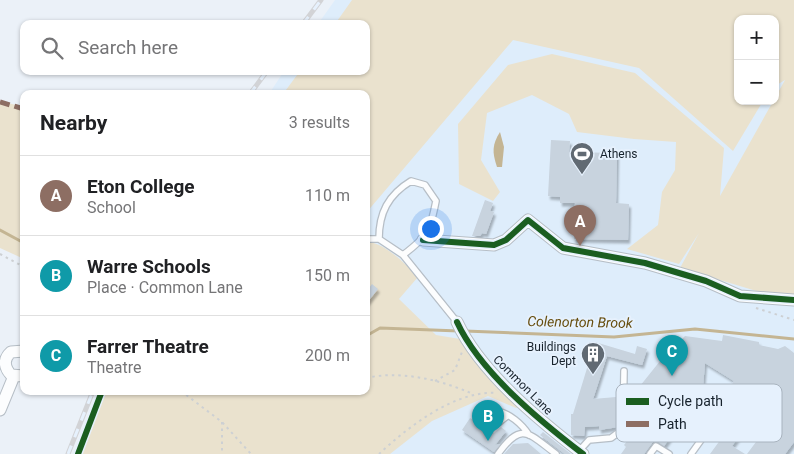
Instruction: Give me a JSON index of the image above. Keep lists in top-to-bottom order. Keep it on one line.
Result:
{"streets":{"street":["Common Lane"]},"water":["Colenorton Brook"],"places":{"sports":["Athens"],"building":["Buildings Dept"]},"legend":["Cycle path","Path"],"page":{"map_buttons":["+","−"],"search":"Search here","heading":["Nearby","3 results"],"list":[{"mark":"A","name":"Eton College","note":"School","value":"110 m"},{"mark":"B","name":"Warre Schools","note":"Place · Common Lane","value":"150 m"},{"mark":"C","name":"Farrer Theatre","note":"Theatre","value":"200 m"}],"pins":["A","C","B"]}}
